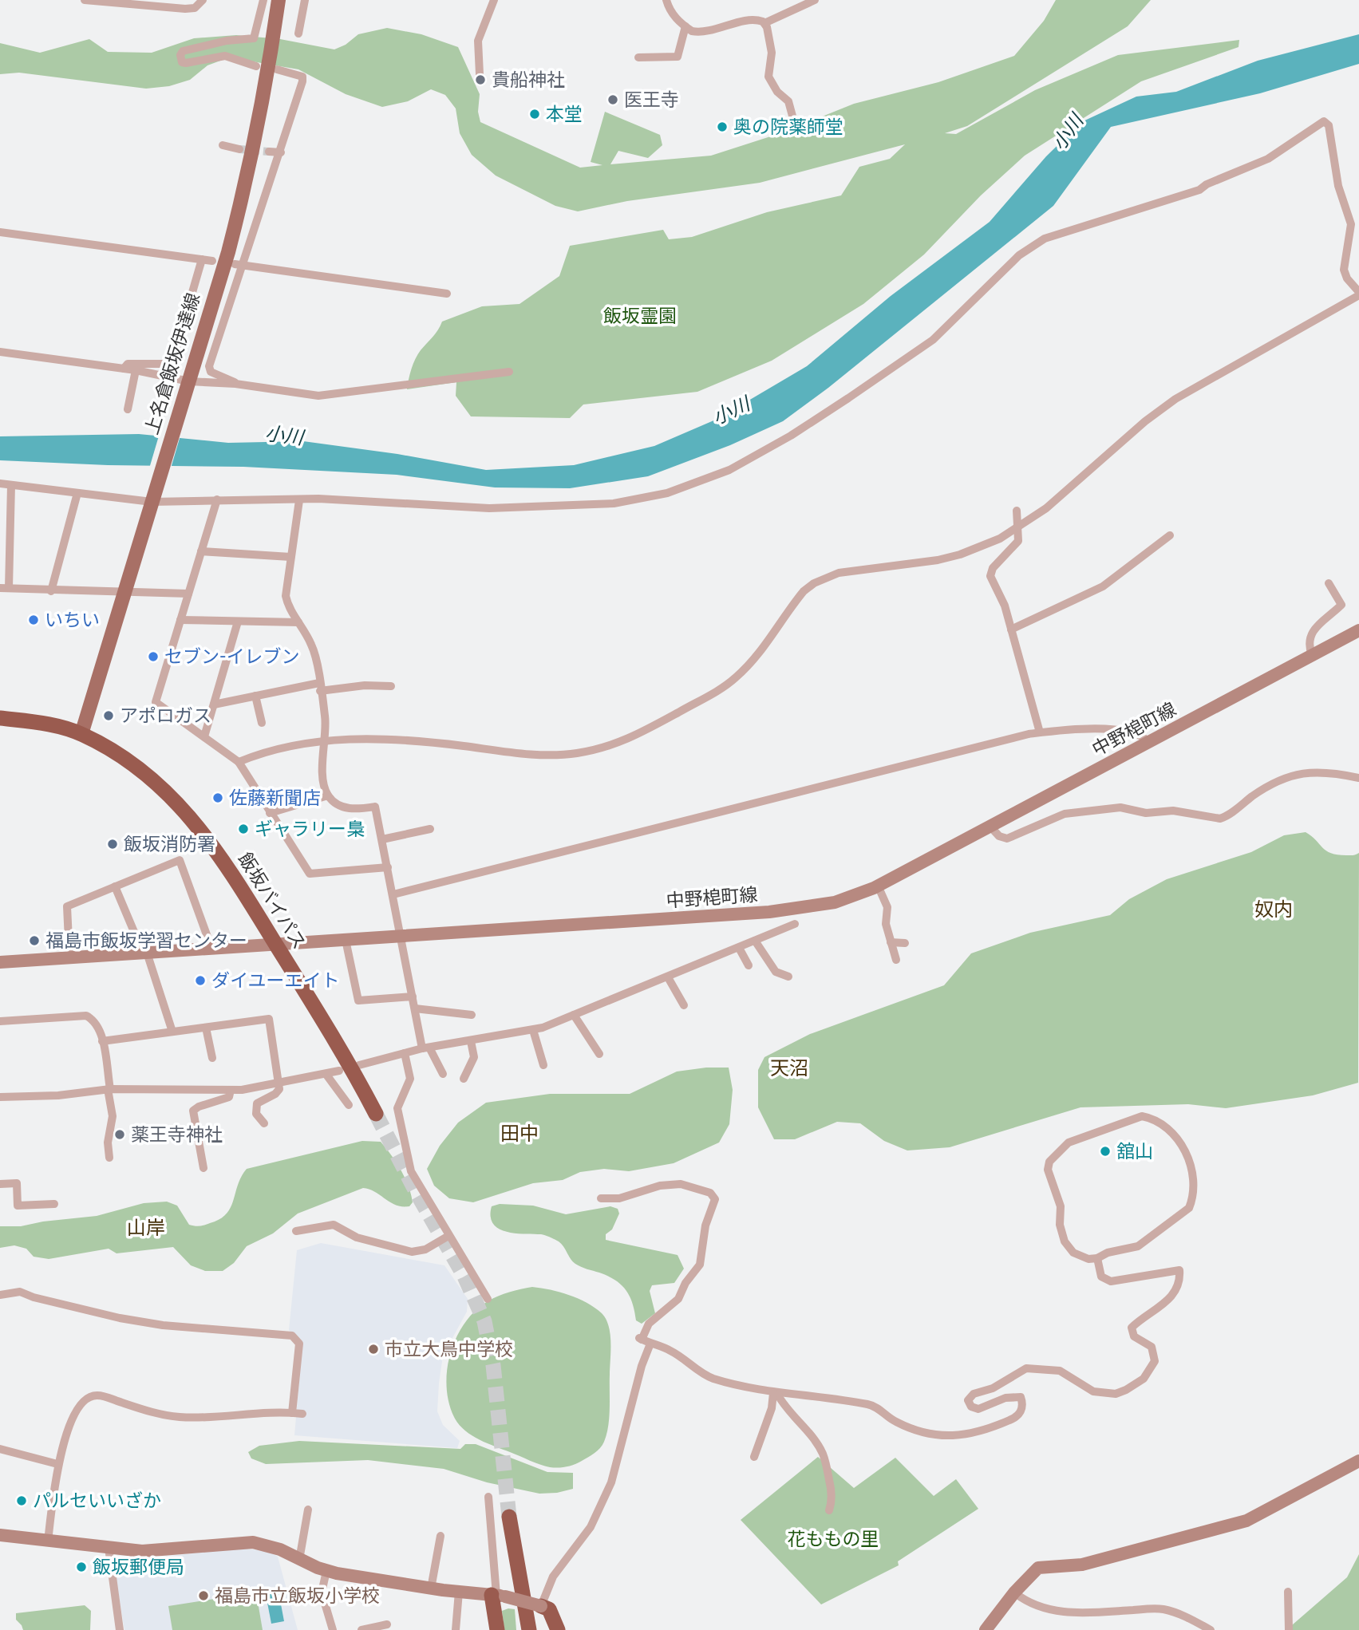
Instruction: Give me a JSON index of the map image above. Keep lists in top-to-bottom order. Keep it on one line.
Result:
{"streets":{"highway":["飯坂バイパス"],"main road":["上名倉飯坂伊達線","中野梍町線"]},"crossings":[["上名倉飯坂伊達線","飯坂バイパス"],["中野梍町線","飯坂バイパス"]],"districts":["奴内","天沼","田中","山岸"],"water":["小川"],"parks":["飯坂霊園","花ももの里"],"places":["貴船神社","医王寺","本堂","奥の院薬師堂","いちい","セブン-イレブン","アポロガス","佐藤新聞店","ギャラリー梟","飯坂消防署","福島市飯坂学習センター","ダイユーエイト","薬王寺神社","舘山","市立大鳥中学校","パルセいいざか","飯坂郵便局","福島市立飯坂小学校"]}
